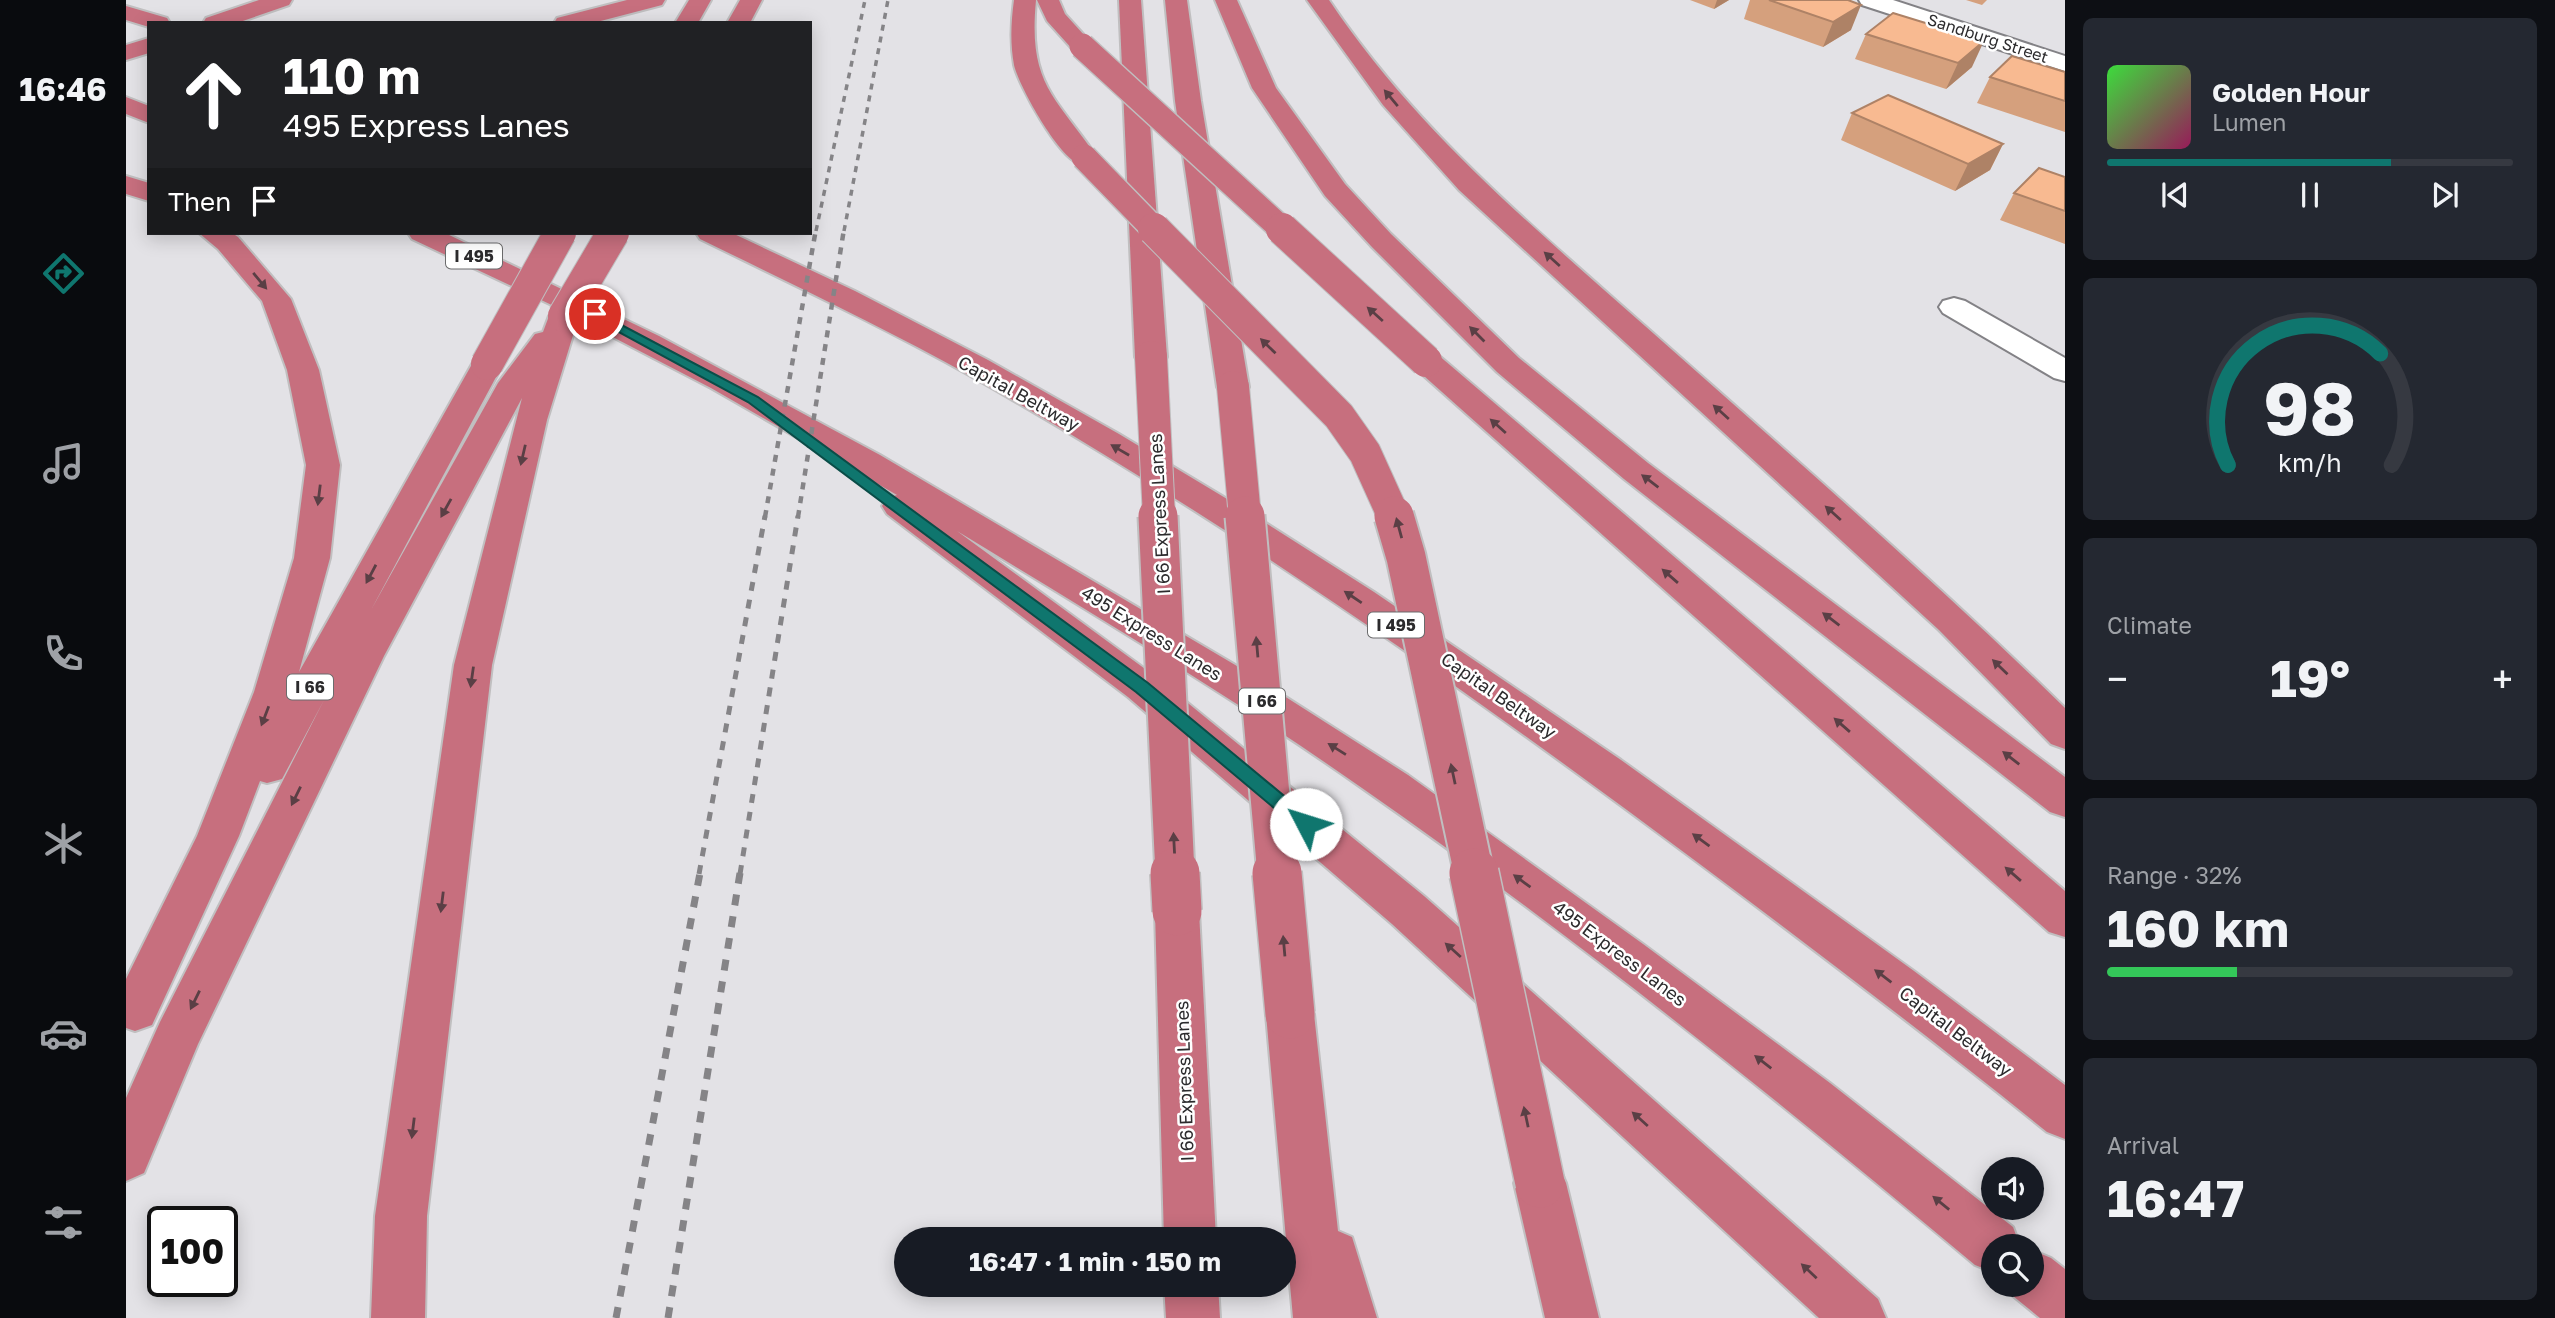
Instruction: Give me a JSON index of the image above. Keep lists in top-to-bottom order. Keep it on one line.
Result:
{"streets":{"highway":["I 495","Capital Beltway","I 66 Express Lanes","495 Express Lanes","I 66"],"street":["Sandburg Street"]},"page":{"tabs":"16:46","turn":["110 m","495 Express Lanes"],"song":["Golden Hour","Lumen"],"then":"Then","tile":["Climate",["Range · 32%","160 km"],["Arrival","16:47"]],"heat":["−","19°","+"],"limit":"100","trip":"16:47 · 1 min · 150 m","gauge":["98","km/h"]}}
